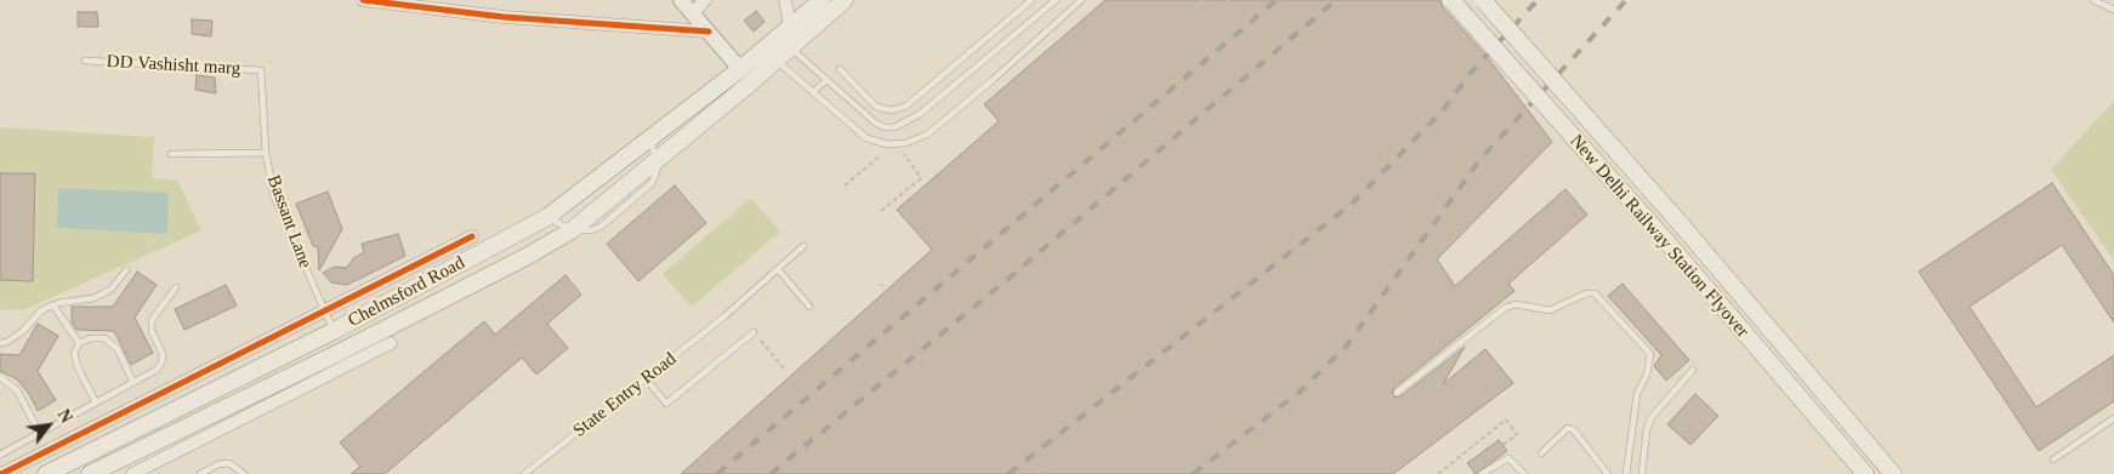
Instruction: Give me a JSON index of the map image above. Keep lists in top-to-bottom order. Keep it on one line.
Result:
{"streets":{"main road":["New Delhi Railway Station Flyover","Chelmsford Road"],"lane":["DD Vashisht marg","Bassant Lane","State Entry Road"]},"crossings":[["DD Vashisht marg","Bassant Lane"],["Bassant Lane","Chelmsford Road"]],"north":"top right"}
